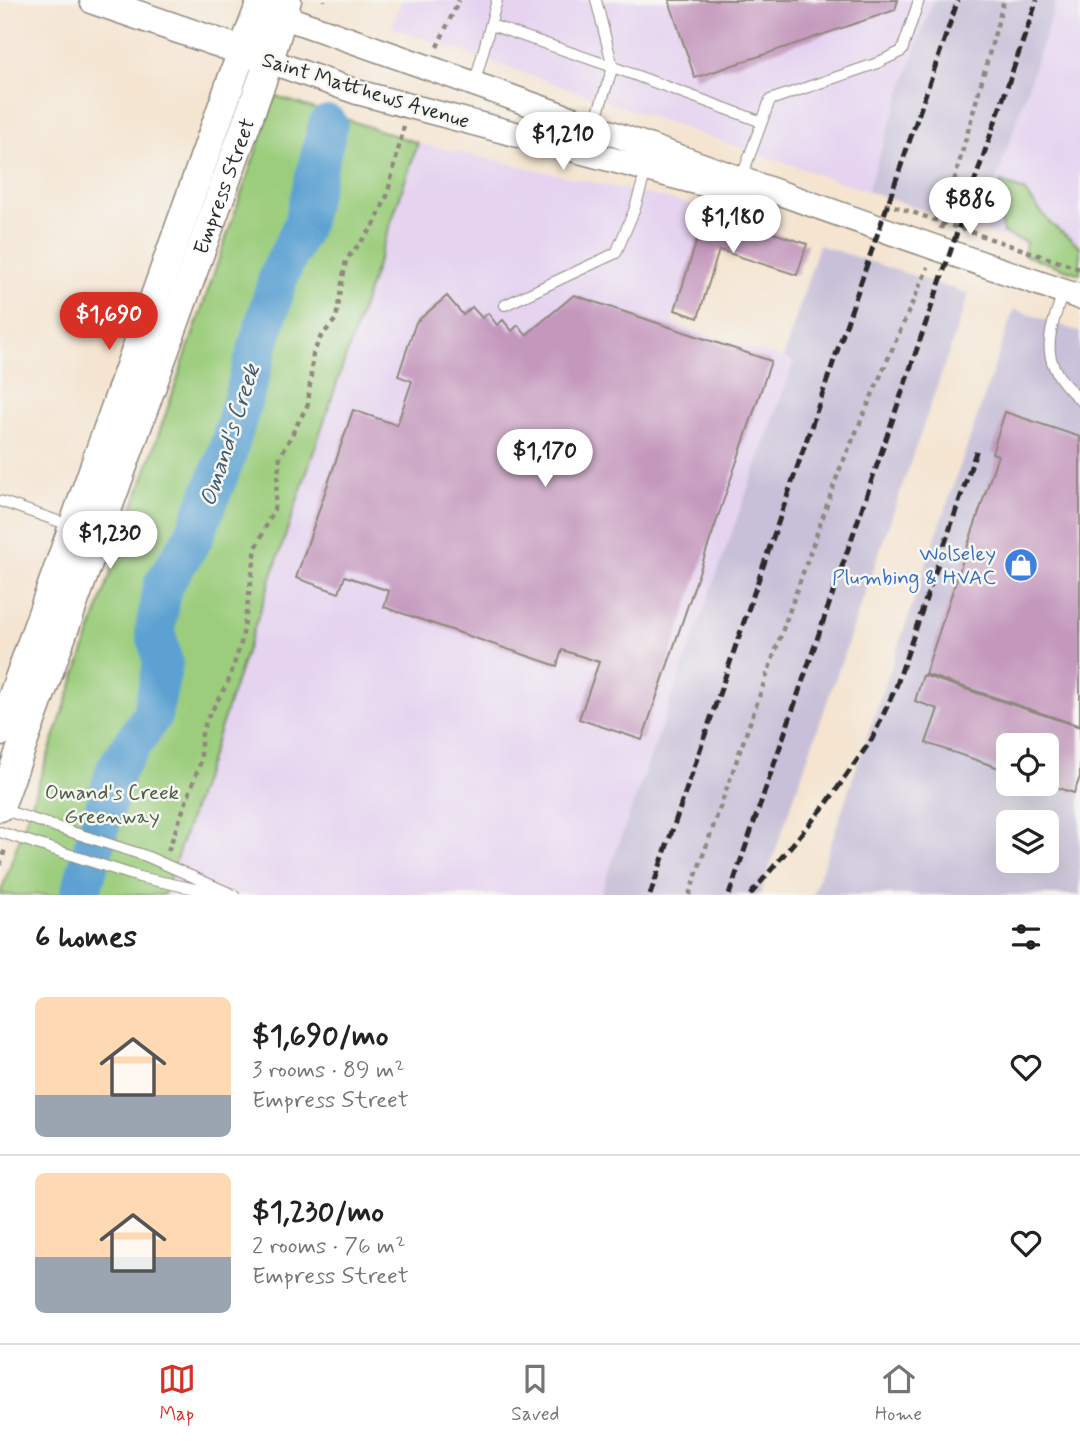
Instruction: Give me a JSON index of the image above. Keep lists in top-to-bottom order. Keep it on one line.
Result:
{"streets":{"main road":["Saint Matthews Avenue","Empress Street"]},"crossings":[["Saint Matthews Avenue","Empress Street"]],"water":["Omand's Creek"],"parks":["Omand's Creek Greenway"],"places":{"shop":["Wolseley Plumbing & HVAC"]},"page":{"price":["$1,210","$886","$1,180","$1,690","$1,170","$1,230"],"heading":"6 homes","list":[{"name":"$1,690/mo","note":"3 rooms · 89 m² · Empress Street"},{"name":"$1,230/mo","note":"2 rooms · 76 m² · Empress Street"}],"tabs":["Map","Saved","Home"]}}
